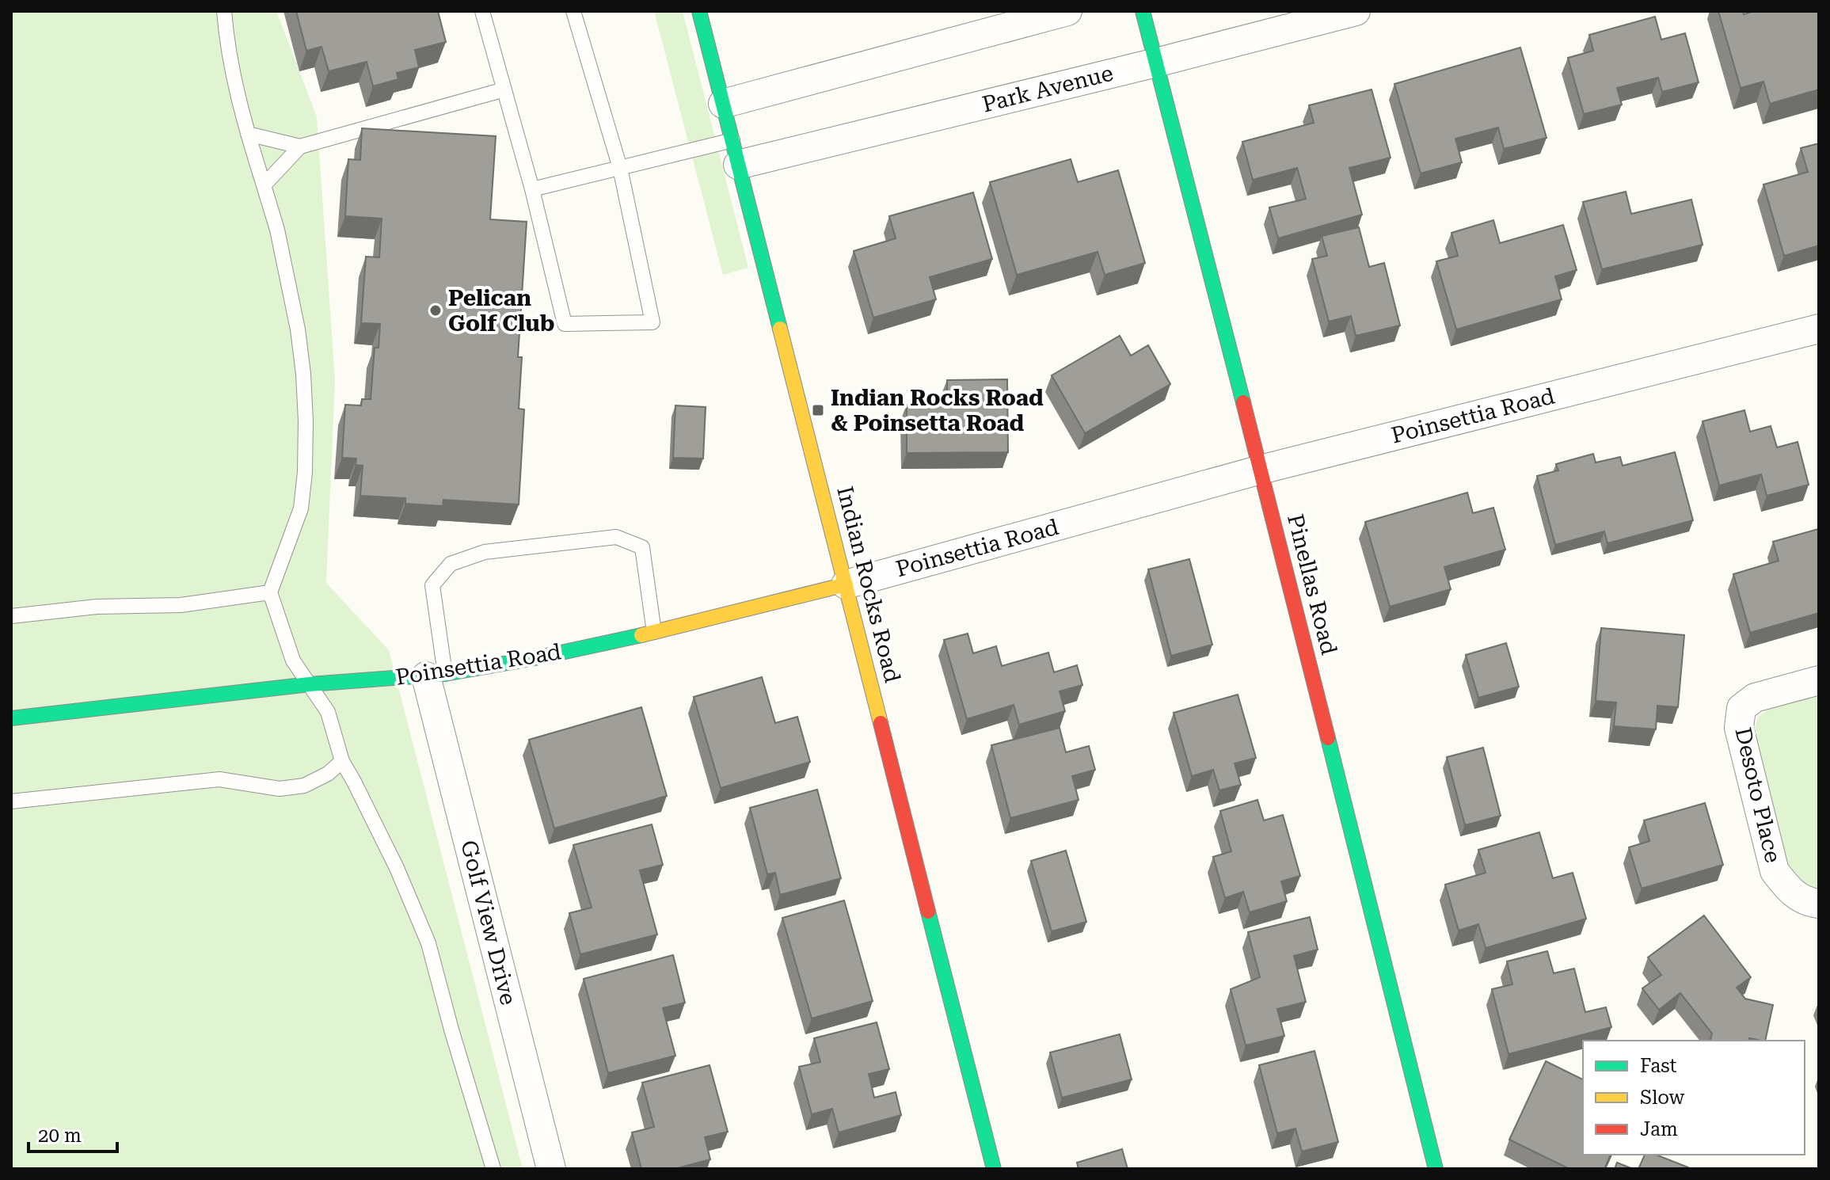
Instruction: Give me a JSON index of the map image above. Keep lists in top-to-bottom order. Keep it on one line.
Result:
{"streets":{"street":["Park Avenue","Poinsettia Road","Indian Rocks Road","Pinellas Road","Desoto Place","Golf View Drive"]},"crossings":[["Park Avenue","Indian Rocks Road"],["Park Avenue","Pinellas Road"],["Poinsettia Road","Indian Rocks Road"],["Poinsettia Road","Pinellas Road"],["Poinsettia Road","Golf View Drive"]],"places":{"other":["Pelican Golf Club"],"transit":["Indian Rocks Road & Poinsetta Road"]},"legend":["Fast","Slow","Jam"],"scale_bar":"20 m"}
